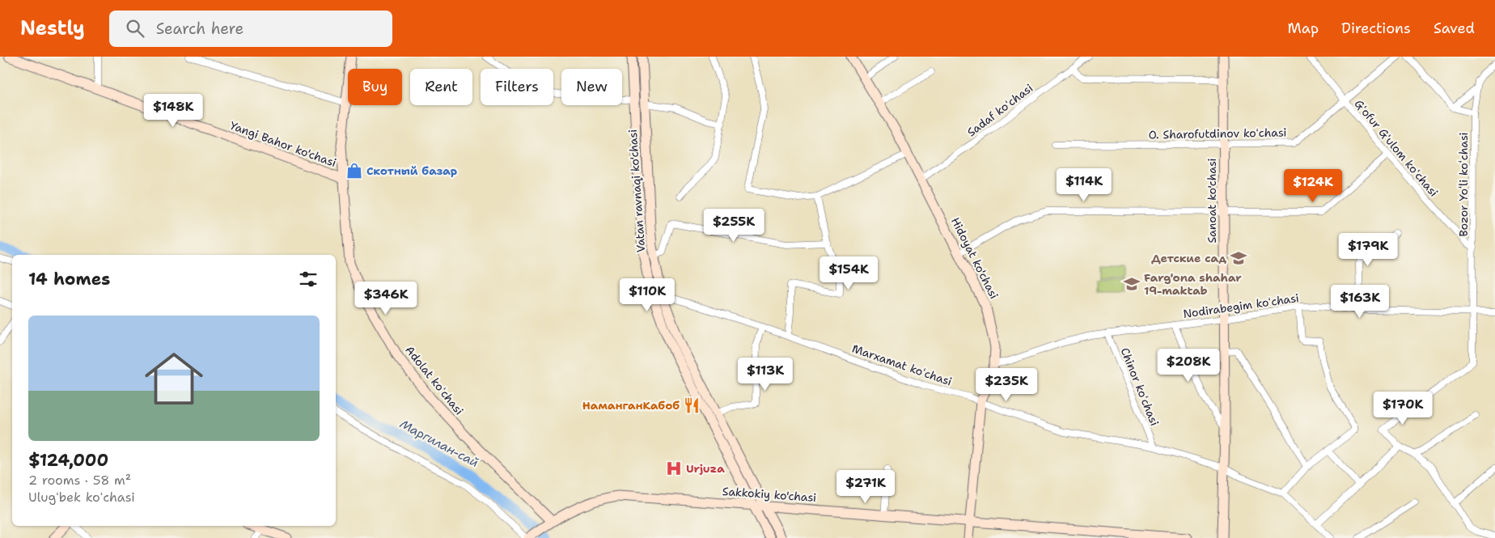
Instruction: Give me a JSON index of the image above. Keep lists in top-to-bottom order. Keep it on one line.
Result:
{"streets":{"street":["Sadaf koʻchasi","O. Sharofutdinov koʻchasi","Yangi Bahor ko'chasi","Gʻofur Gʻulom koʻchasi","Bozor Yoʻli koʻchasi","Vatan ravnaqi ko'chasi","Sanoat ko'chasi","Hidoyat ko'chasi","Nodirabegim koʻchasi","Marxamat koʻchasi","Adolat koʻchasi","Chinor koʻchasi","Sakkokiy ko'chasi"]},"crossings":[["Sadaf koʻchasi","Hidoyat ko'chasi"],["O. Sharofutdinov koʻchasi","Gʻofur Gʻulom koʻchasi"],["O. Sharofutdinov koʻchasi","Sanoat ko'chasi"],["Yangi Bahor ko'chasi","Adolat koʻchasi"],["Gʻofur Gʻulom koʻchasi","Bozor Yoʻli koʻchasi"],["Bozor Yoʻli koʻchasi","Nodirabegim koʻchasi"],["Vatan ravnaqi ko'chasi","Marxamat koʻchasi"],["Vatan ravnaqi ko'chasi","Sakkokiy ko'chasi"],["Sanoat ko'chasi","Nodirabegim koʻchasi"],["Sanoat ko'chasi","Marxamat koʻchasi"],["Hidoyat ko'chasi","Nodirabegim koʻchasi"],["Hidoyat ko'chasi","Marxamat koʻchasi"],["Hidoyat ko'chasi","Sakkokiy ko'chasi"],["Nodirabegim koʻchasi","Chinor koʻchasi"],["Marxamat koʻchasi","Chinor koʻchasi"],["Adolat koʻchasi","Sakkokiy ko'chasi"]],"water":["Маргилан-сай"],"places":{"shop":["Скотный базар"],"school or university":["Детские сад","Farg'ona shahar 19-maktab"],"restaurant":["НаманганКабоб"],"hospital":["Urjuza"]},"page":{"header":"Nestly","search":"Search here","nav":["Map","Directions","Saved"],"chip":["Buy","Rent","Filters","New"],"price":["$148K","$114K","$124K","$255K","$179K","$154K","$110K","$346K","$163K","$208K","$113K","$235K","$170K","$271K"],"heading":"14 homes","list":[{"name":"$124,000","note":"2 rooms · 58 m² · Ulugʻbek koʻchasi"}]}}
